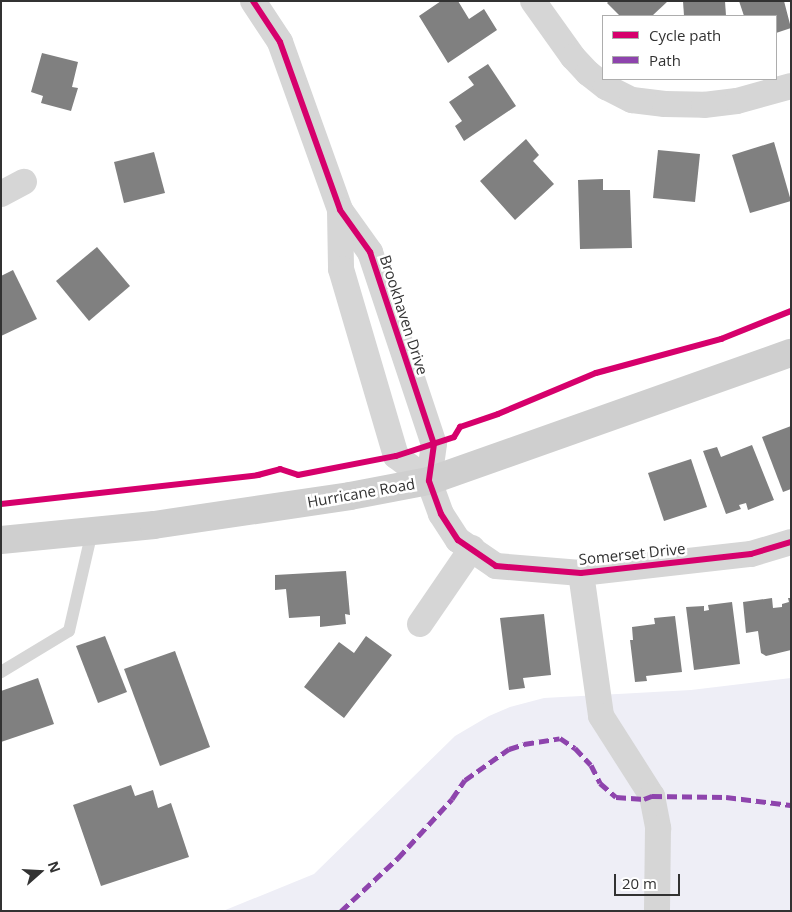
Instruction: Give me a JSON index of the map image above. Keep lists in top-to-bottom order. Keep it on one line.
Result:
{"streets":{"street":["Brookhaven Drive","Hurricane Road","Somerset Drive"]},"crossings":[["Brookhaven Drive","Hurricane Road"],["Brookhaven Drive","Somerset Drive"],["Hurricane Road","Somerset Drive"]],"legend":["Cycle path","Path"],"scale_bar":"20 m","north":"right"}
